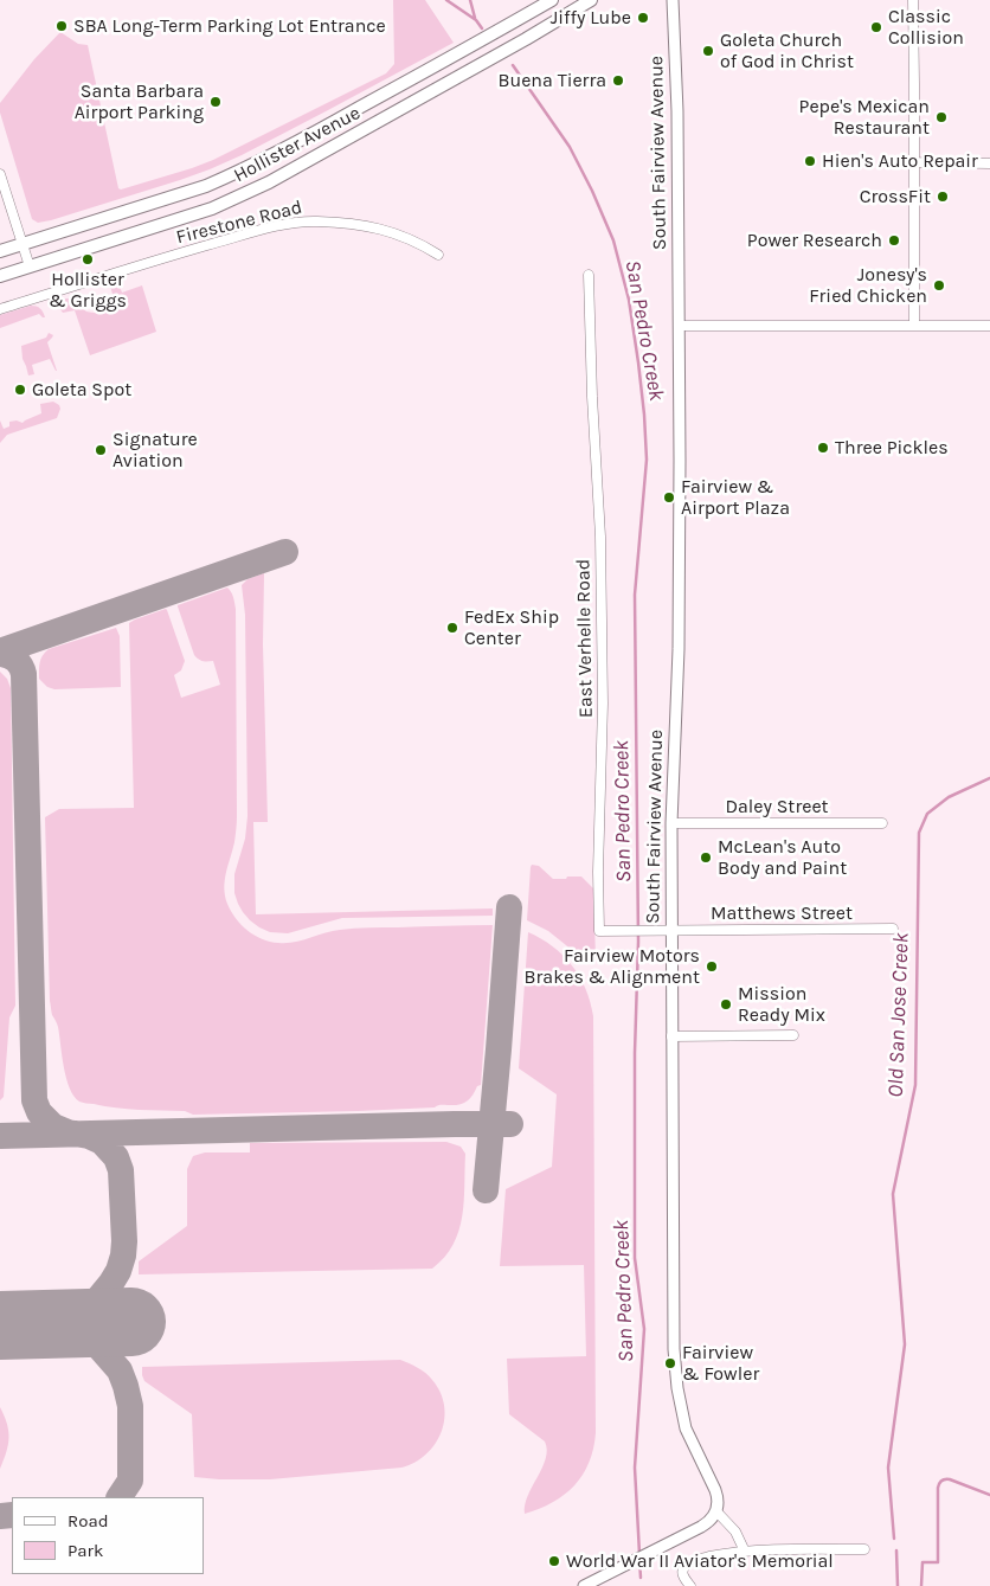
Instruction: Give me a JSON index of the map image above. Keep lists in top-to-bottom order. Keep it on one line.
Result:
{"streets":{"main road":["Hollister Avenue"],"street":["South Fairview Avenue","Firestone Road","East Verhelle Road","Daley Street","Matthews Street"]},"crossings":[["South Fairview Avenue","East Verhelle Road"],["South Fairview Avenue","Daley Street"],["South Fairview Avenue","Matthews Street"],["East Verhelle Road","Matthews Street"]],"water":["San Pedro Creek","Old San Jose Creek"],"places":["Jiffy Lube","SBA Long-Term Parking Lot Entrance","Classic Collision","Goleta Church of God in Christ","Buena Tierra","Santa Barbara Airport Parking","Pepe's Mexican Restaurant","Hien's Auto Repair","CrossFit","Power Research","Hollister & Griggs","Jonesy's Fried Chicken","Goleta Spot","Three Pickles","Signature Aviation","Fairview & Airport Plaza","FedEx Ship Center","McLean's Auto Body and Paint","Fairview Motors Brakes & Alignment","Mission Ready Mix","Fairview & Fowler","World War II Aviator's Memorial"],"legend":["Road","Park"]}
